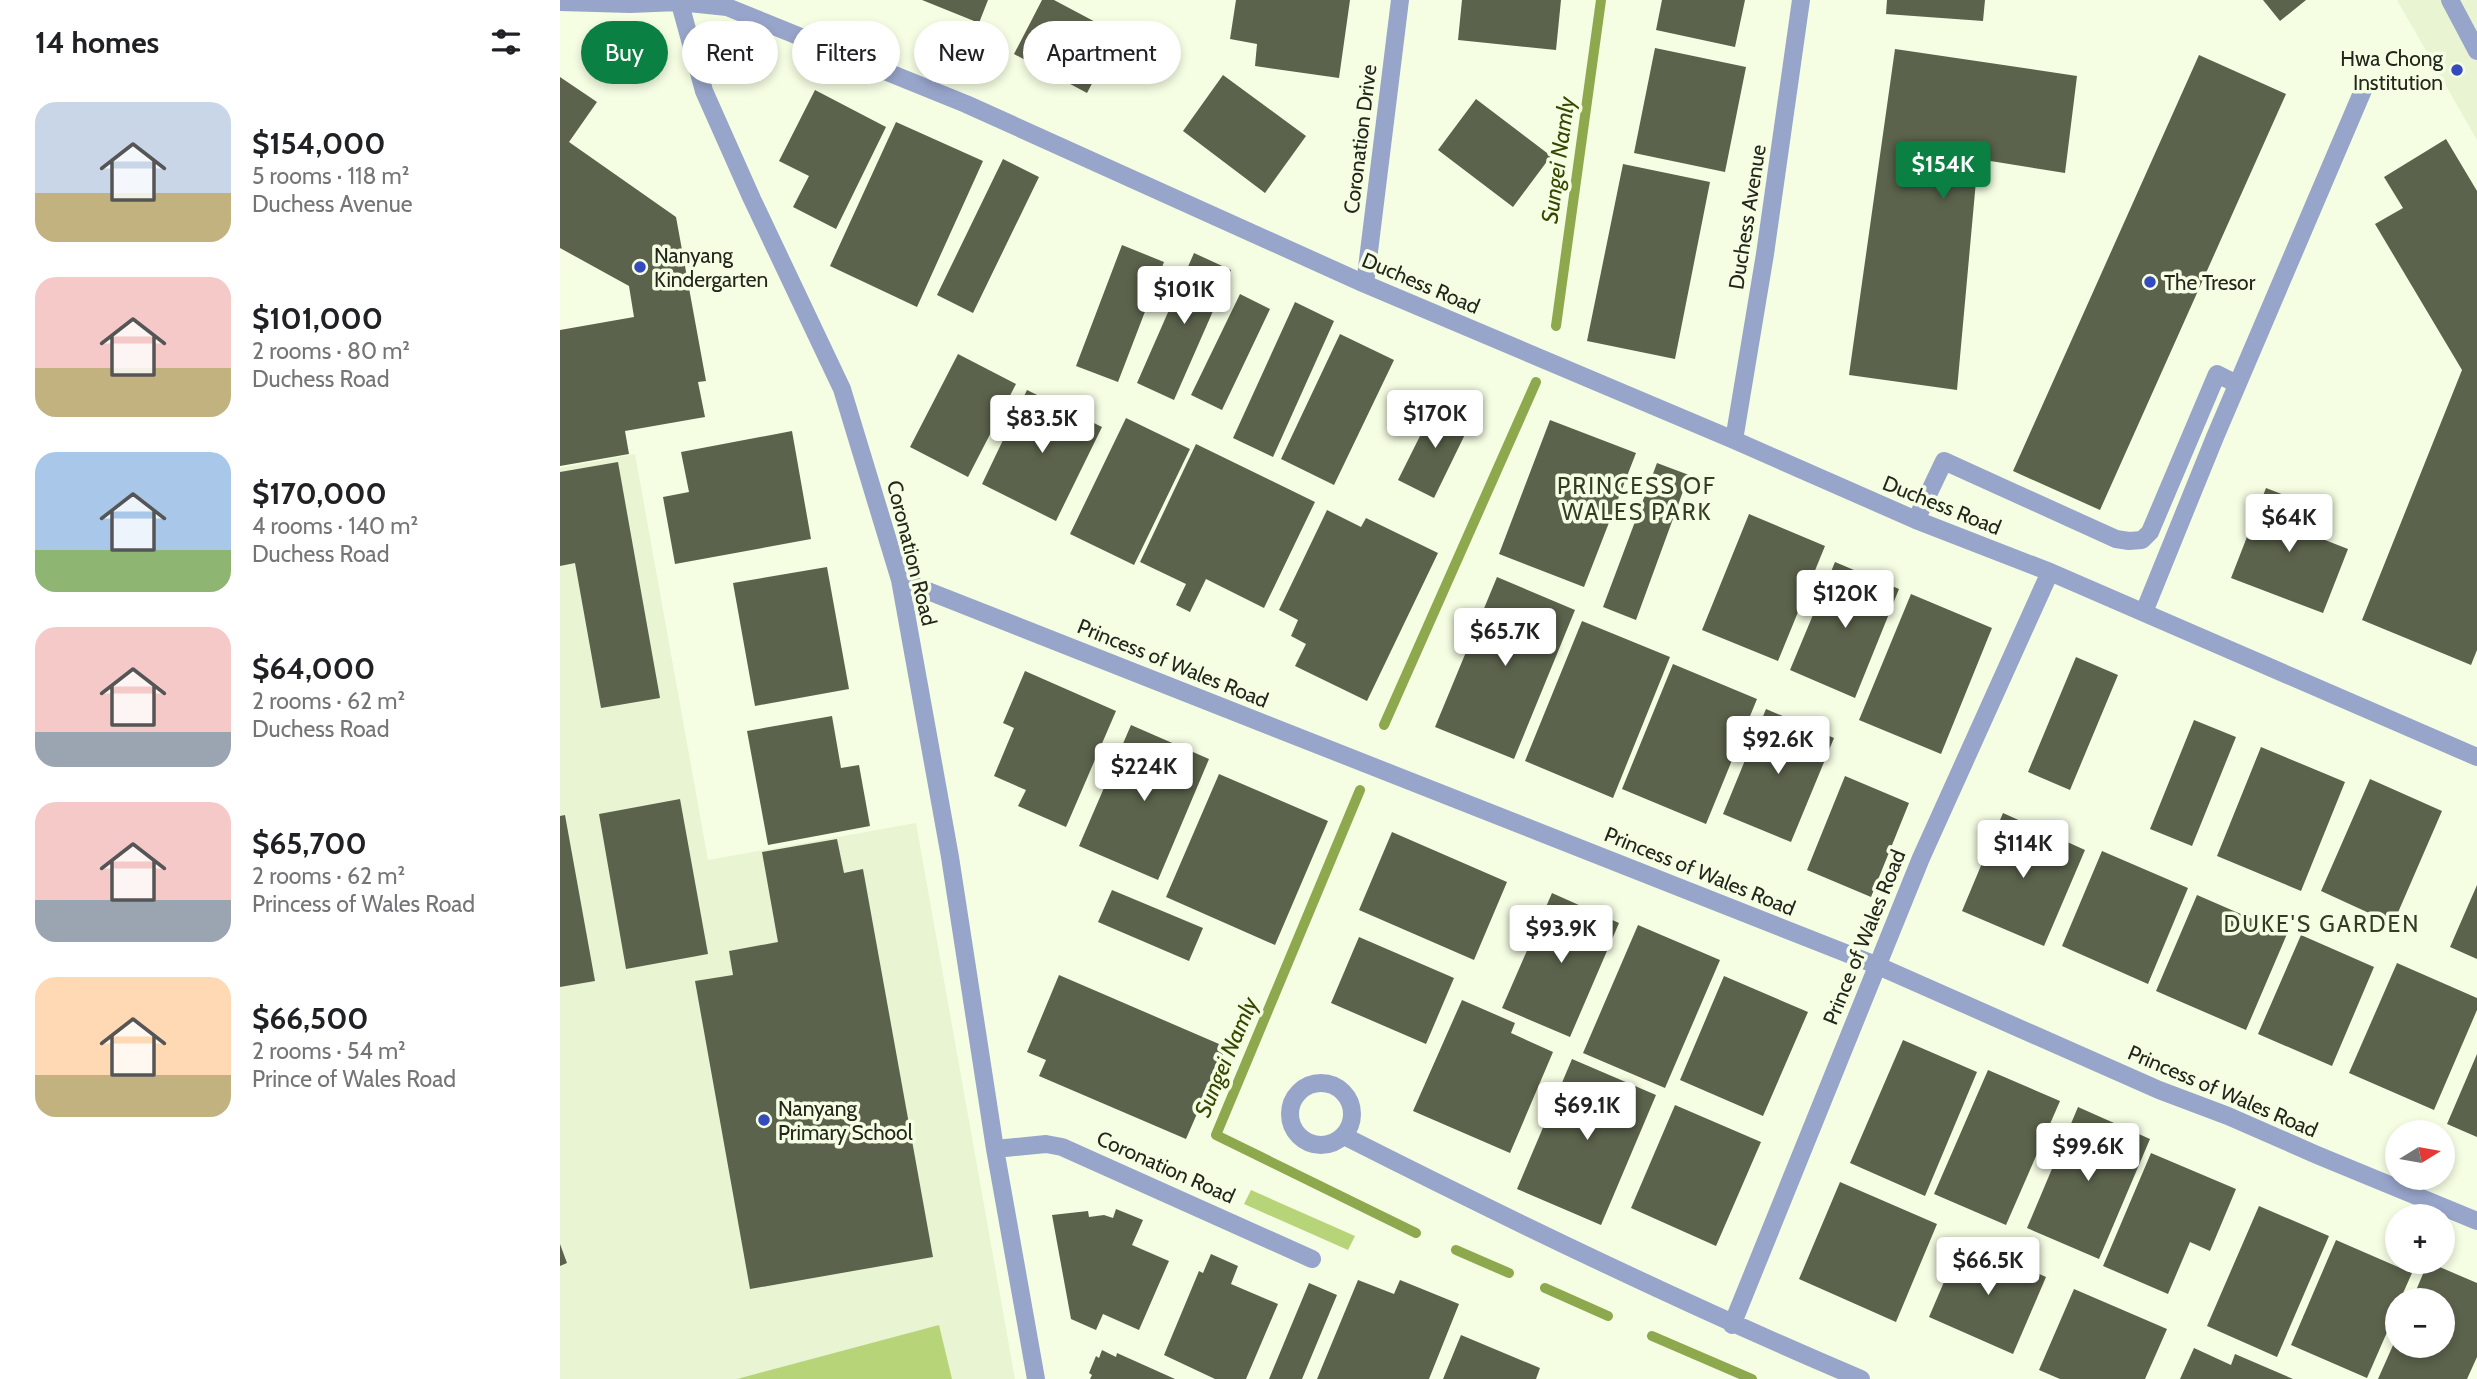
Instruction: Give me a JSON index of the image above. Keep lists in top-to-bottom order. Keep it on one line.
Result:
{"streets":{"street":["Coronation Drive","Duchess Avenue","Duchess Road","Coronation Road","Princess of Wales Road","Prince of Wales Road"]},"crossings":[["Coronation Drive","Duchess Road"],["Duchess Avenue","Duchess Road"],["Duchess Road","Coronation Road"],["Duchess Road","Prince of Wales Road"],["Coronation Road","Princess of Wales Road"],["Princess of Wales Road","Prince of Wales Road"]],"districts":["PRINCESS OF WALES PARK","DUKE'S GARDEN"],"water":["Sungei Namly"],"places":["Hwa Chong Institution","Nanyang Kindergarten","The Tresor","Nanyang Primary School"],"north":"right","page":{"heading":"14 homes","chip":["Buy","Rent","Filters","New","Apartment"],"list":[{"name":"$154,000","note":"5 rooms · 118 m² · Duchess Avenue"},{"name":"$101,000","note":"2 rooms · 80 m² · Duchess Road"},{"name":"$170,000","note":"4 rooms · 140 m² · Duchess Road"},{"name":"$64,000","note":"2 rooms · 62 m² · Duchess Road"},{"name":"$65,700","note":"2 rooms · 62 m² · Princess of Wales Road"},{"name":"$66,500","note":"2 rooms · 54 m² · Prince of Wales Road"}],"price":["$154K","$101K","$170K","$83.5K","$64K","$120K","$65.7K","$92.6K","$224K","$114K","$93.9K","$69.1K","$99.6K","$66.5K"],"map_buttons":["+","−"]}}
